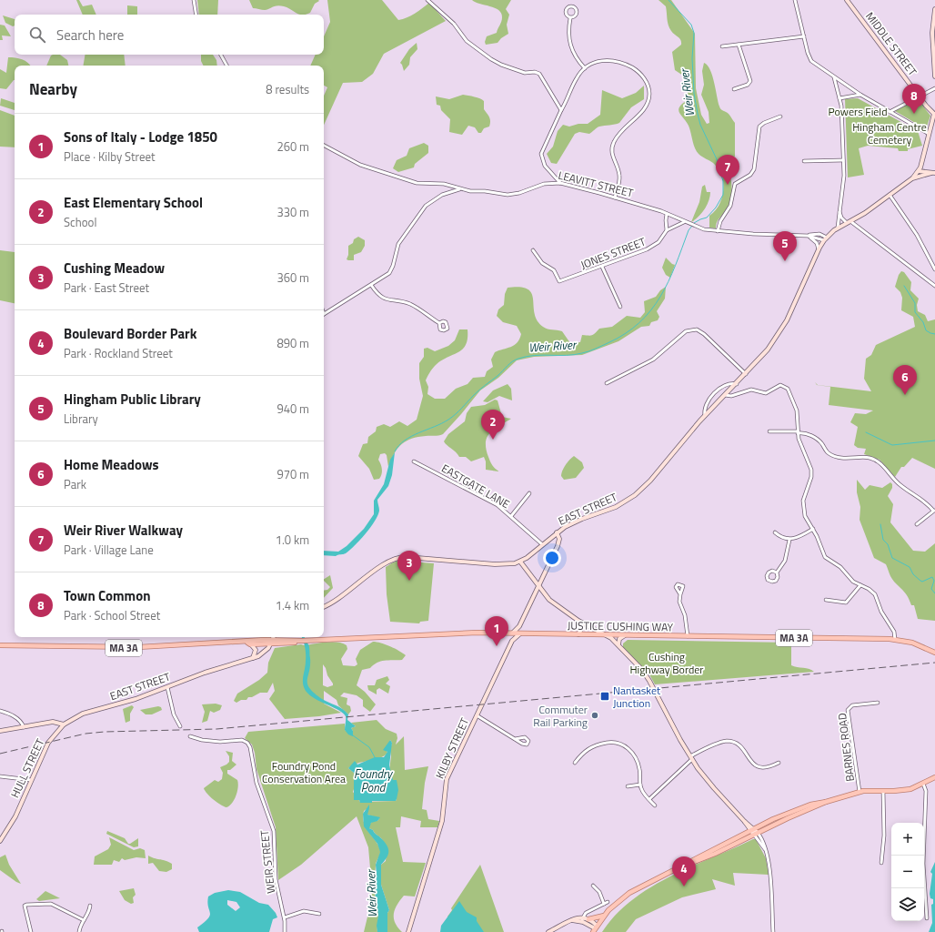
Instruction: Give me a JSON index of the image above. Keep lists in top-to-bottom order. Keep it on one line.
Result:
{"streets":{"main road":["MIDDLE STREET","EAST STREET","JUSTICE CUSHING WAY","MA 3A","KILBY STREET","HULL STREET"],"street":["LEAVITT STREET","JONES STREET","EASTGATE LANE","BARNES ROAD","WEIR STREET"]},"crossings":[["LEAVITT STREET","JONES STREET"],["LEAVITT STREET","EAST STREET"],["EASTGATE LANE","EAST STREET"],["EAST STREET","JUSTICE CUSHING WAY"],["EAST STREET","HULL STREET"],["JUSTICE CUSHING WAY","KILBY STREET"]],"water":["Weir River","Foundry Pond"],"parks":["Powers Field","Hingham Centre Cemetery","Cushing Highway Border","Foundry Pond Conservation Area"],"places":{"transit":["Nantasket Junction"],"other":["Commuter Rail Parking"]},"page":{"search":"Search here","heading":["Nearby","8 results"],"pins":["8","7","5","6","2","3","1","4"],"list":[{"mark":"1","name":"Sons of Italy - Lodge 1850","note":"Place · Kilby Street","value":"260 m"},{"mark":"2","name":"East Elementary School","note":"School","value":"330 m"},{"mark":"3","name":"Cushing Meadow","note":"Park · East Street","value":"360 m"},{"mark":"4","name":"Boulevard Border Park","note":"Park · Rockland Street","value":"890 m"},{"mark":"5","name":"Hingham Public Library","note":"Library","value":"940 m"},{"mark":"6","name":"Home Meadows","note":"Park","value":"970 m"},{"mark":"7","name":"Weir River Walkway","note":"Park · Village Lane","value":"1.0 km"},{"mark":"8","name":"Town Common","note":"Park · School Street","value":"1.4 km"}],"map_buttons":["+","−"]}}
